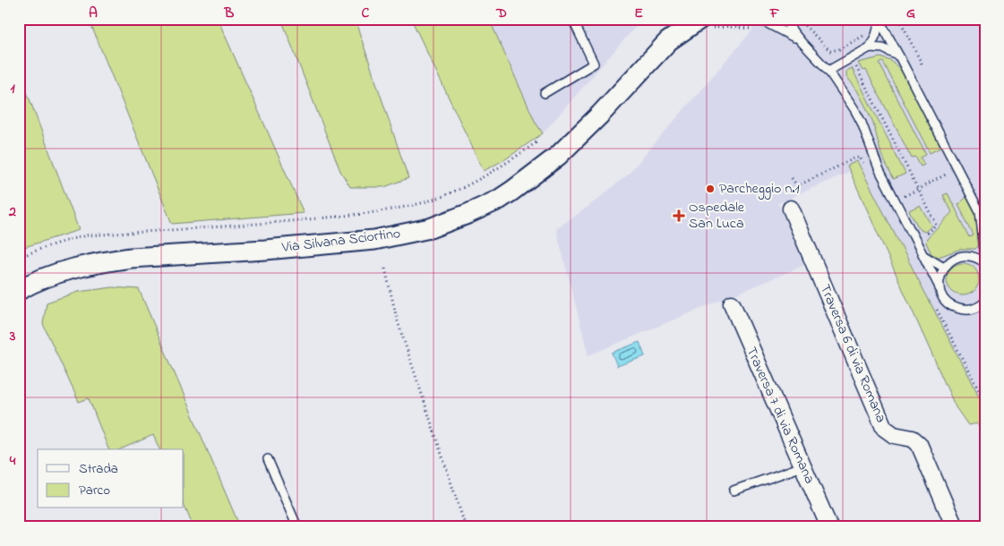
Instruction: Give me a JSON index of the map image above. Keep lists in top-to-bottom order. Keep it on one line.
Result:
{"streets":{"street":["Via Silvana Sciortino","Traversa 6 di via Romana","Traversa 7 di via Romana"]},"places":{"other":["Parcheggio n.1"],"health":["Ospedale San Luca"]},"legend":["Strada","Parco"],"grid":{"columns":["A","B","C","D","E","F","G"],"rows":["1","2","3","4"]}}
